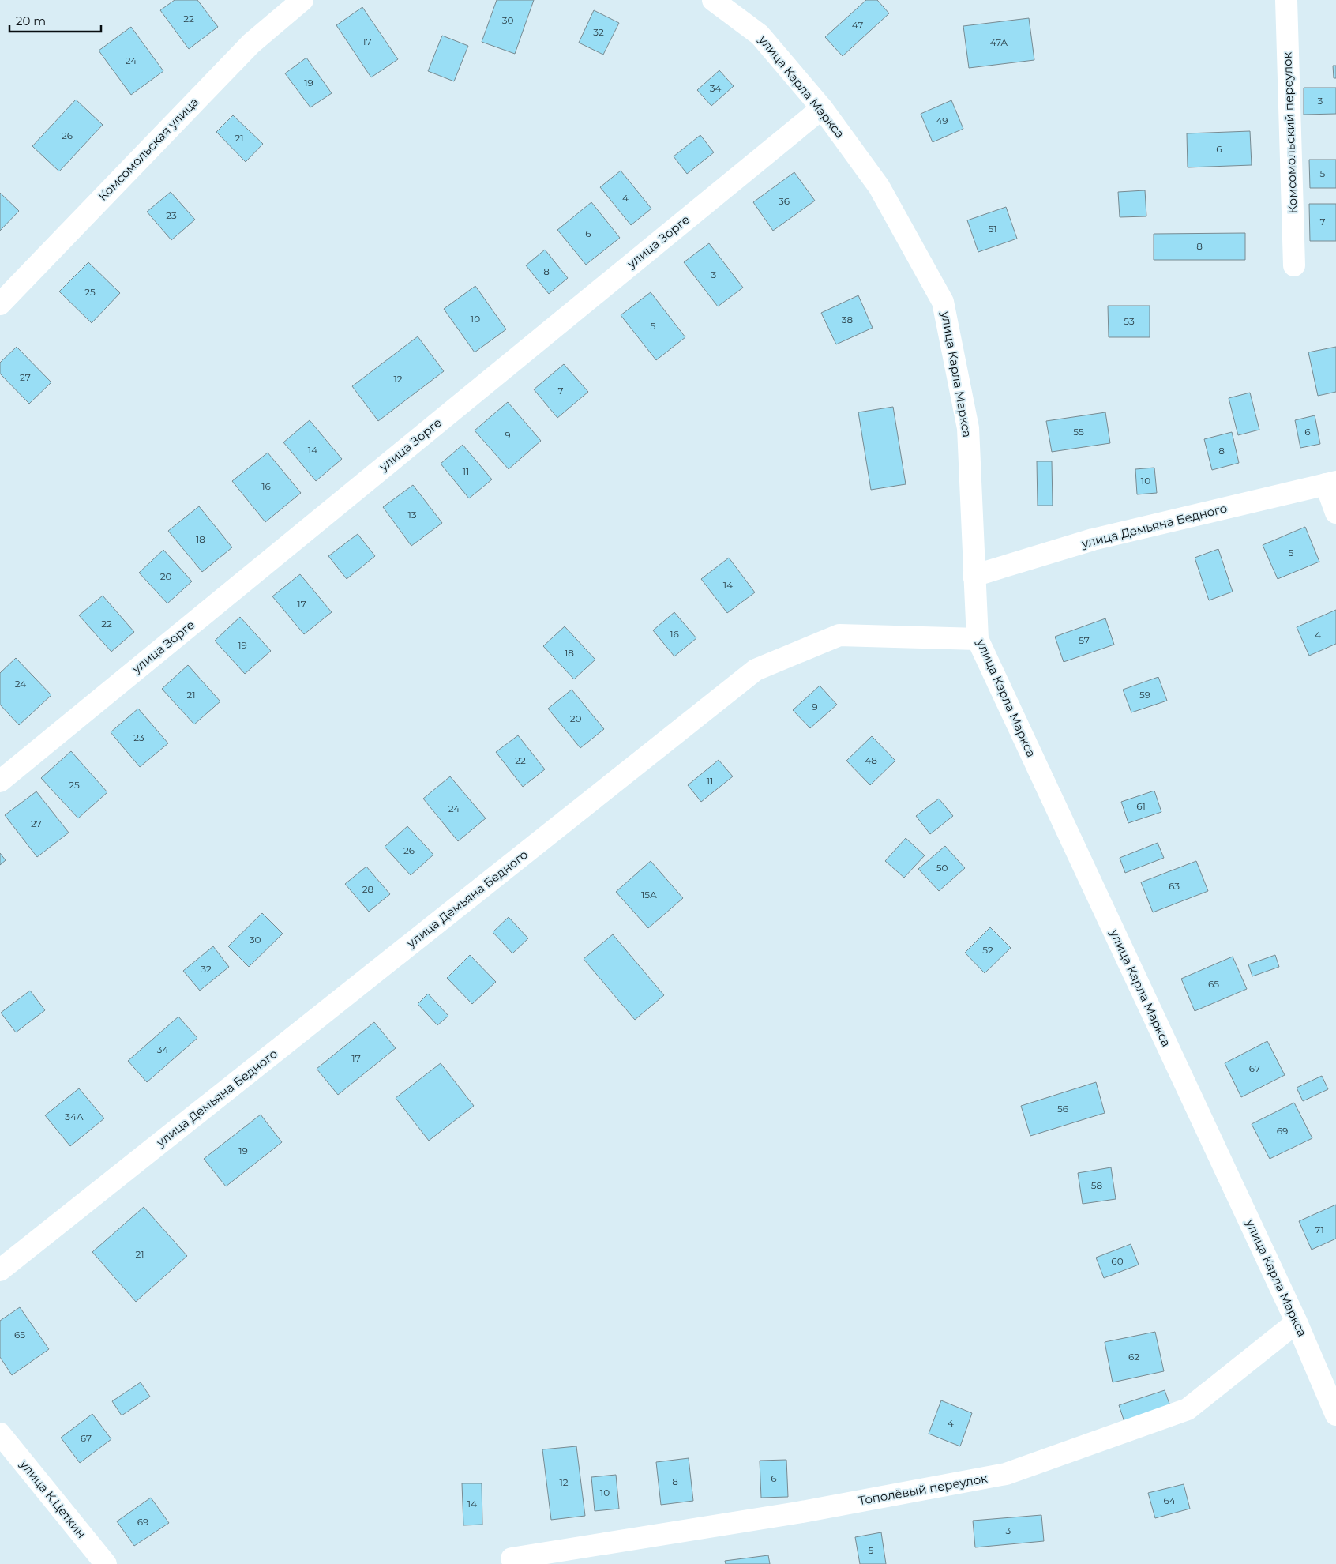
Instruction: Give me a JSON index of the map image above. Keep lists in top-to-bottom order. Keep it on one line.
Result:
{"streets":{"street":["улица Карла Маркса","Комсомольский переулок","Комсомольская улица","улица Зорге","улица Демьяна Бедного","Тополёвый переулок","улица К.Цеткин"]},"crossings":[["улица Карла Маркса","улица Зорге"],["улица Карла Маркса","улица Демьяна Бедного"],["улица Карла Маркса","Тополёвый переулок"]],"house_numbers":["22","30","47","32","17","47А","24","19","34","3","49","26","21","6","5","4","36","23","7","51","6","8","8","3","25","10","38","53","5","27","12","7","55","6","9","14","8","11","10","16","13","18","5","20","14","17","22","16","4","57","19","18","24","21","59","9","20","23","22","48","11","25","61","24","27","26","50","63","28","15А","30","52","32","65","34","17","67","56","34А","69","19","58","71","21","60","65","62","4","67","6","8","12","10","64","14","69","3","5"],"scale_bar":"20 m"}
